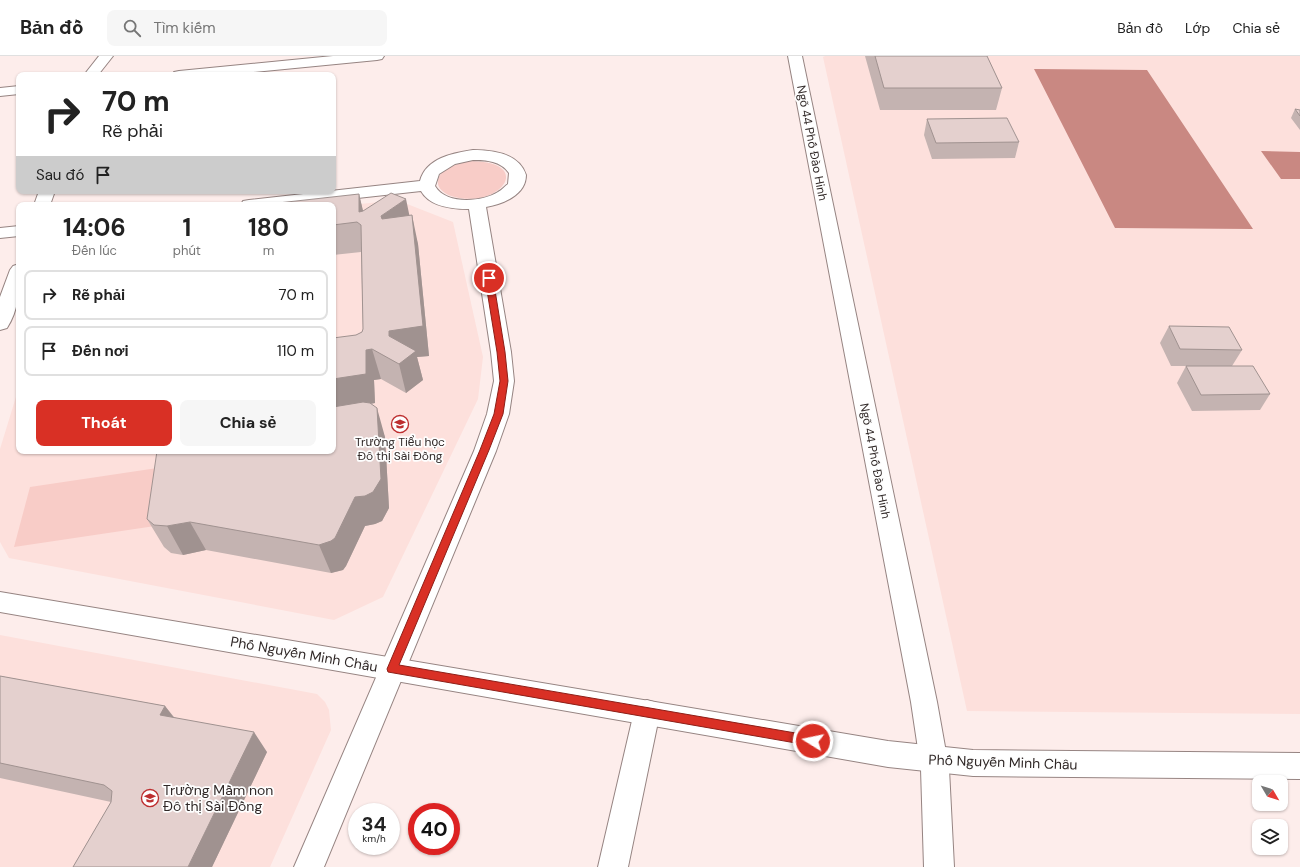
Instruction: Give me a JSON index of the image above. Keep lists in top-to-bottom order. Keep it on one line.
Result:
{"streets":{"street":["Ngõ 44 Phố Đào Hinh","Phố Nguyễn Minh Châu"]},"crossings":[["Ngõ 44 Phố Đào Hinh","Phố Nguyễn Minh Châu"]],"places":{"school or university":["Trường Tiểu học Đô thị Sài Đồng","Trường Mầm non Đô thị Sài Đồng"]},"north":"bottom right","page":{"header":"Bản đồ","search":"Tìm kiếm","nav":["Bản đồ","Lớp","Chia sẻ"],"turn":["70 m","Rẽ phải"],"then":"Sau đó","eta":["14:06","Đến lúc","1","phút","180","m"],"list":[{"name":"Rẽ phải","value":"70 m"},{"name":"Đến nơi","value":"110 m"}],"buttons":["Thoát","Chia sẻ"],"speed":"34 km/h","limit":"40"}}
